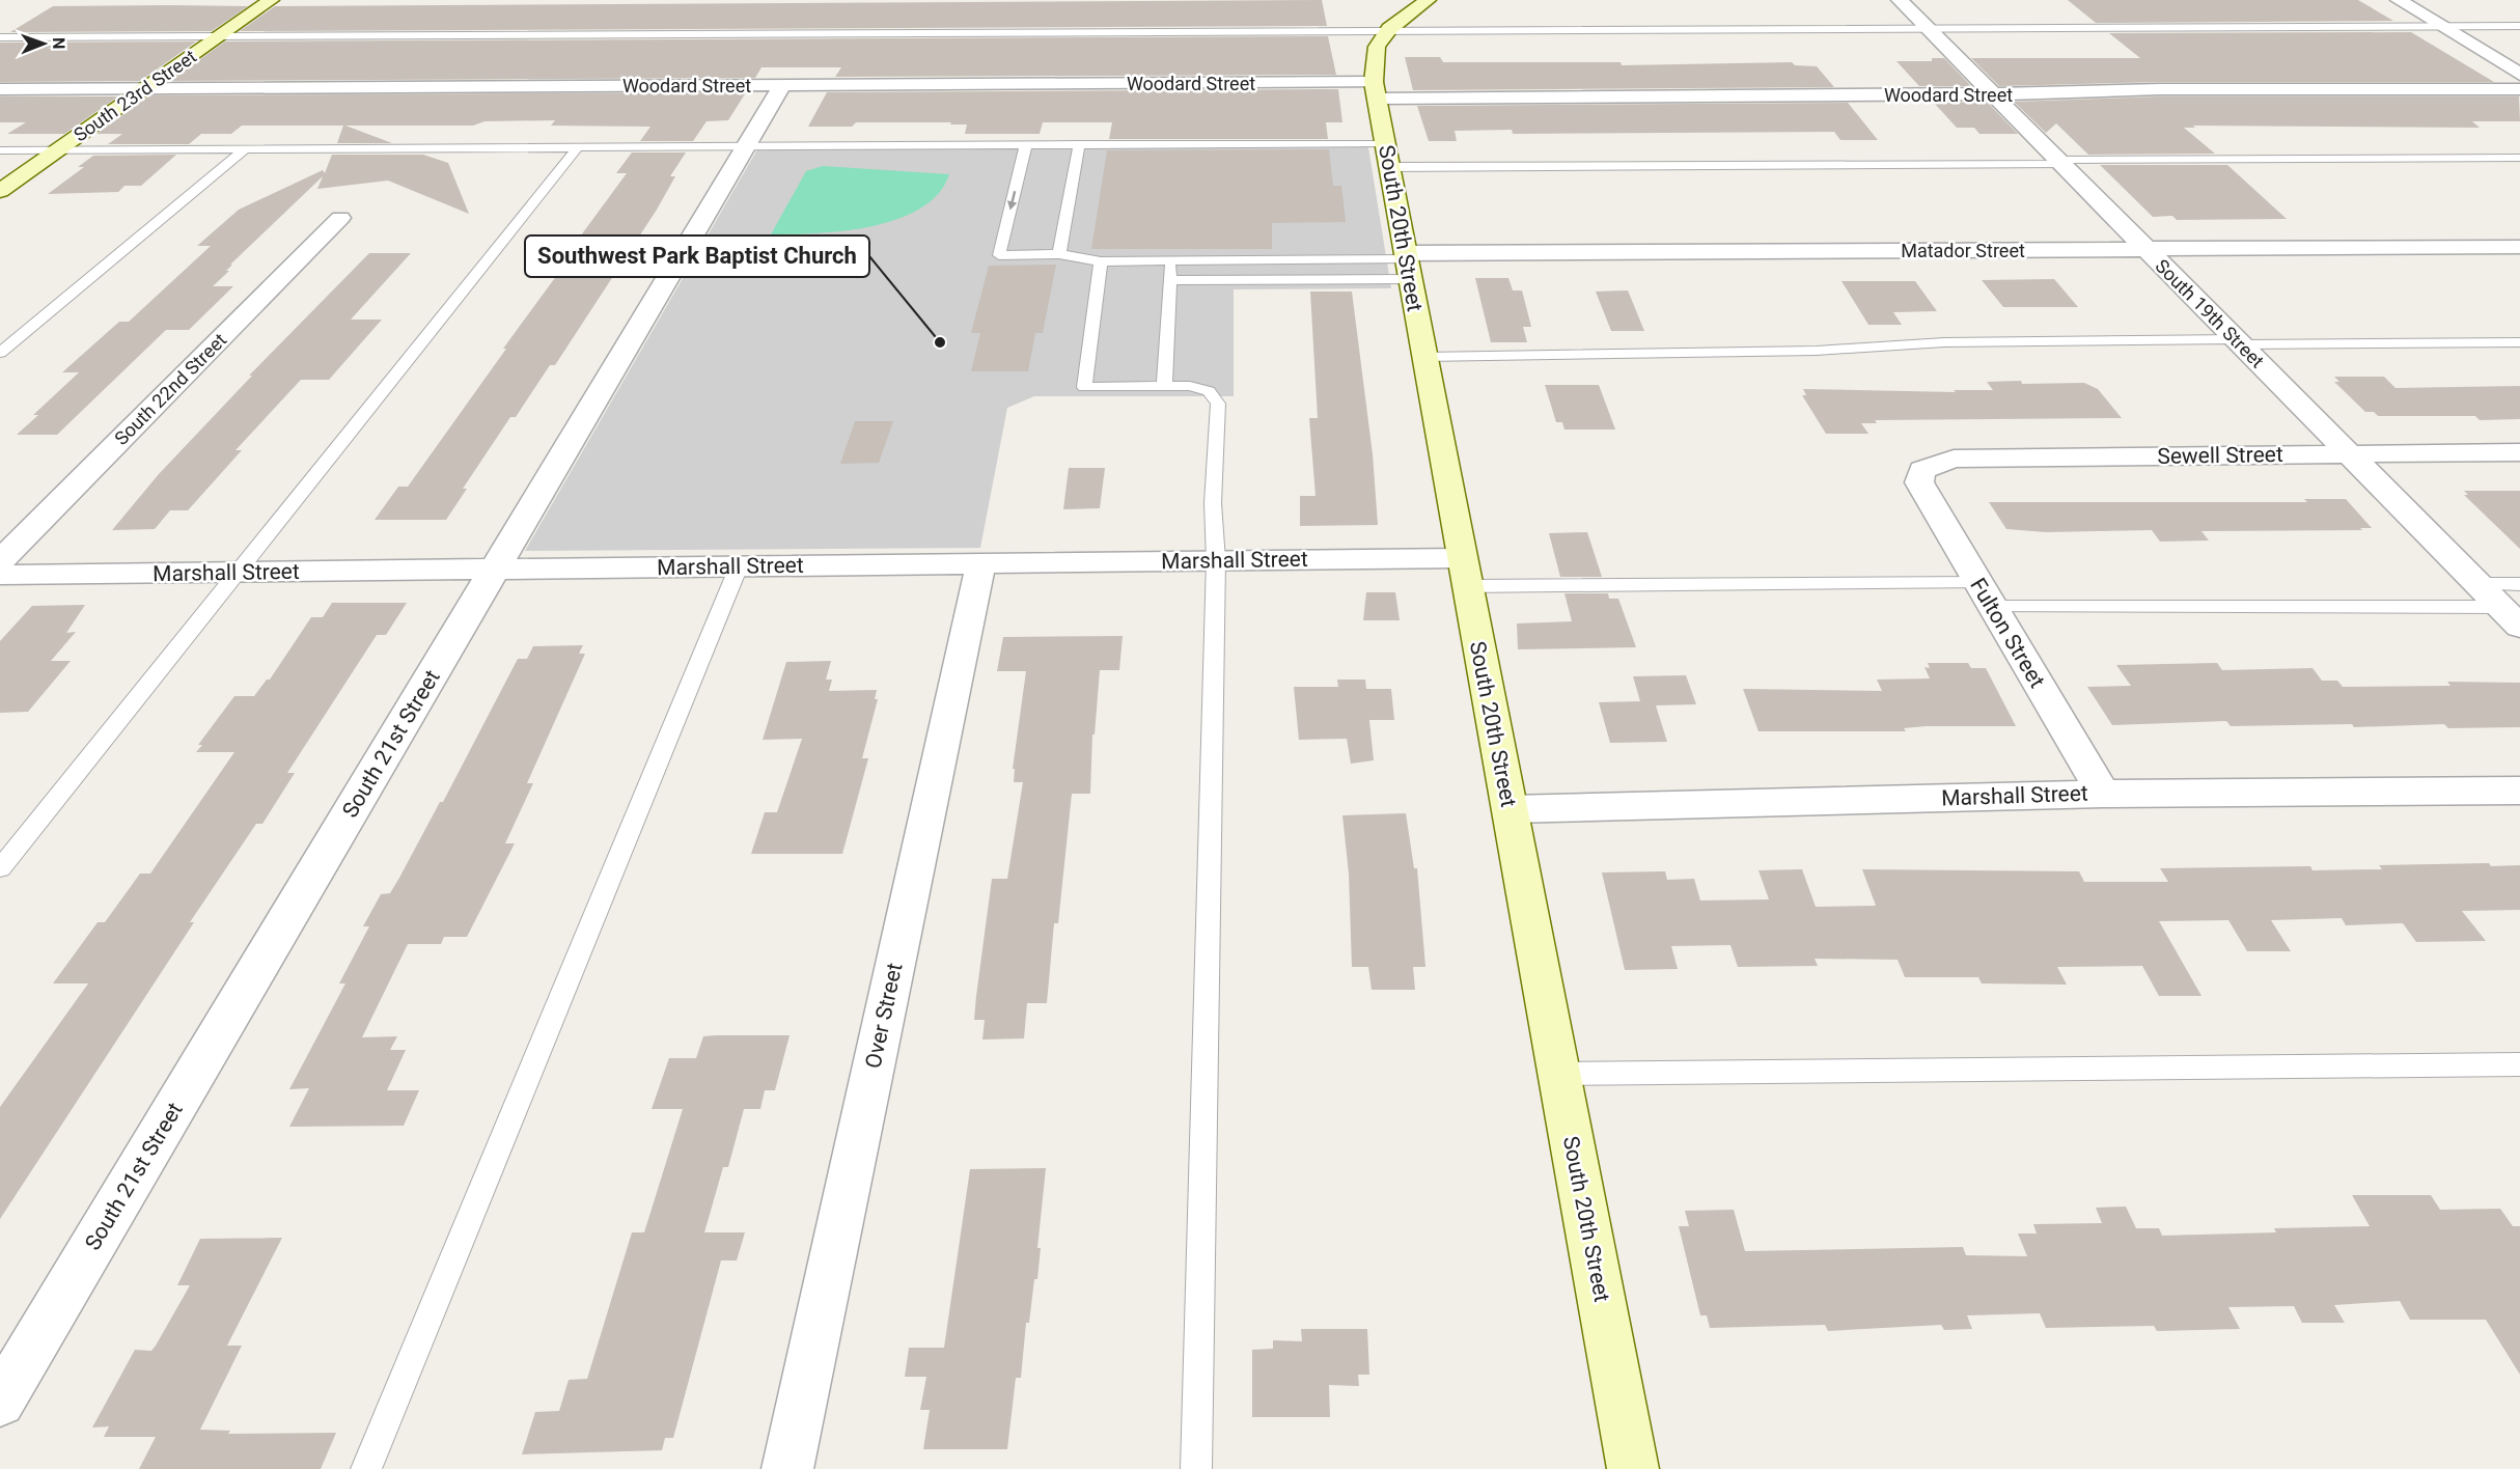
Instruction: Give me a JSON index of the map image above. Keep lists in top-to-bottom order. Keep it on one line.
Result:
{"streets":{"street":["Woodard Street","South 23rd Street","South 20th Street","Matador Street","South 19th Street","South 22nd Street","Sewell Street","Marshall Street","Fulton Street","South 21st Street","Over Street"]},"crossings":[["Woodard Street","South 23rd Street"],["Woodard Street","South 20th Street"],["Woodard Street","South 19th Street"],["Woodard Street","South 21st Street"],["South 20th Street","Matador Street"],["South 20th Street","Marshall Street"],["Matador Street","South 19th Street"],["South 19th Street","Sewell Street"],["Sewell Street","Fulton Street"],["Marshall Street","Fulton Street"],["Marshall Street","South 21st Street"],["Marshall Street","Over Street"]],"places":["Southwest Park Baptist Church"],"north":"right"}
